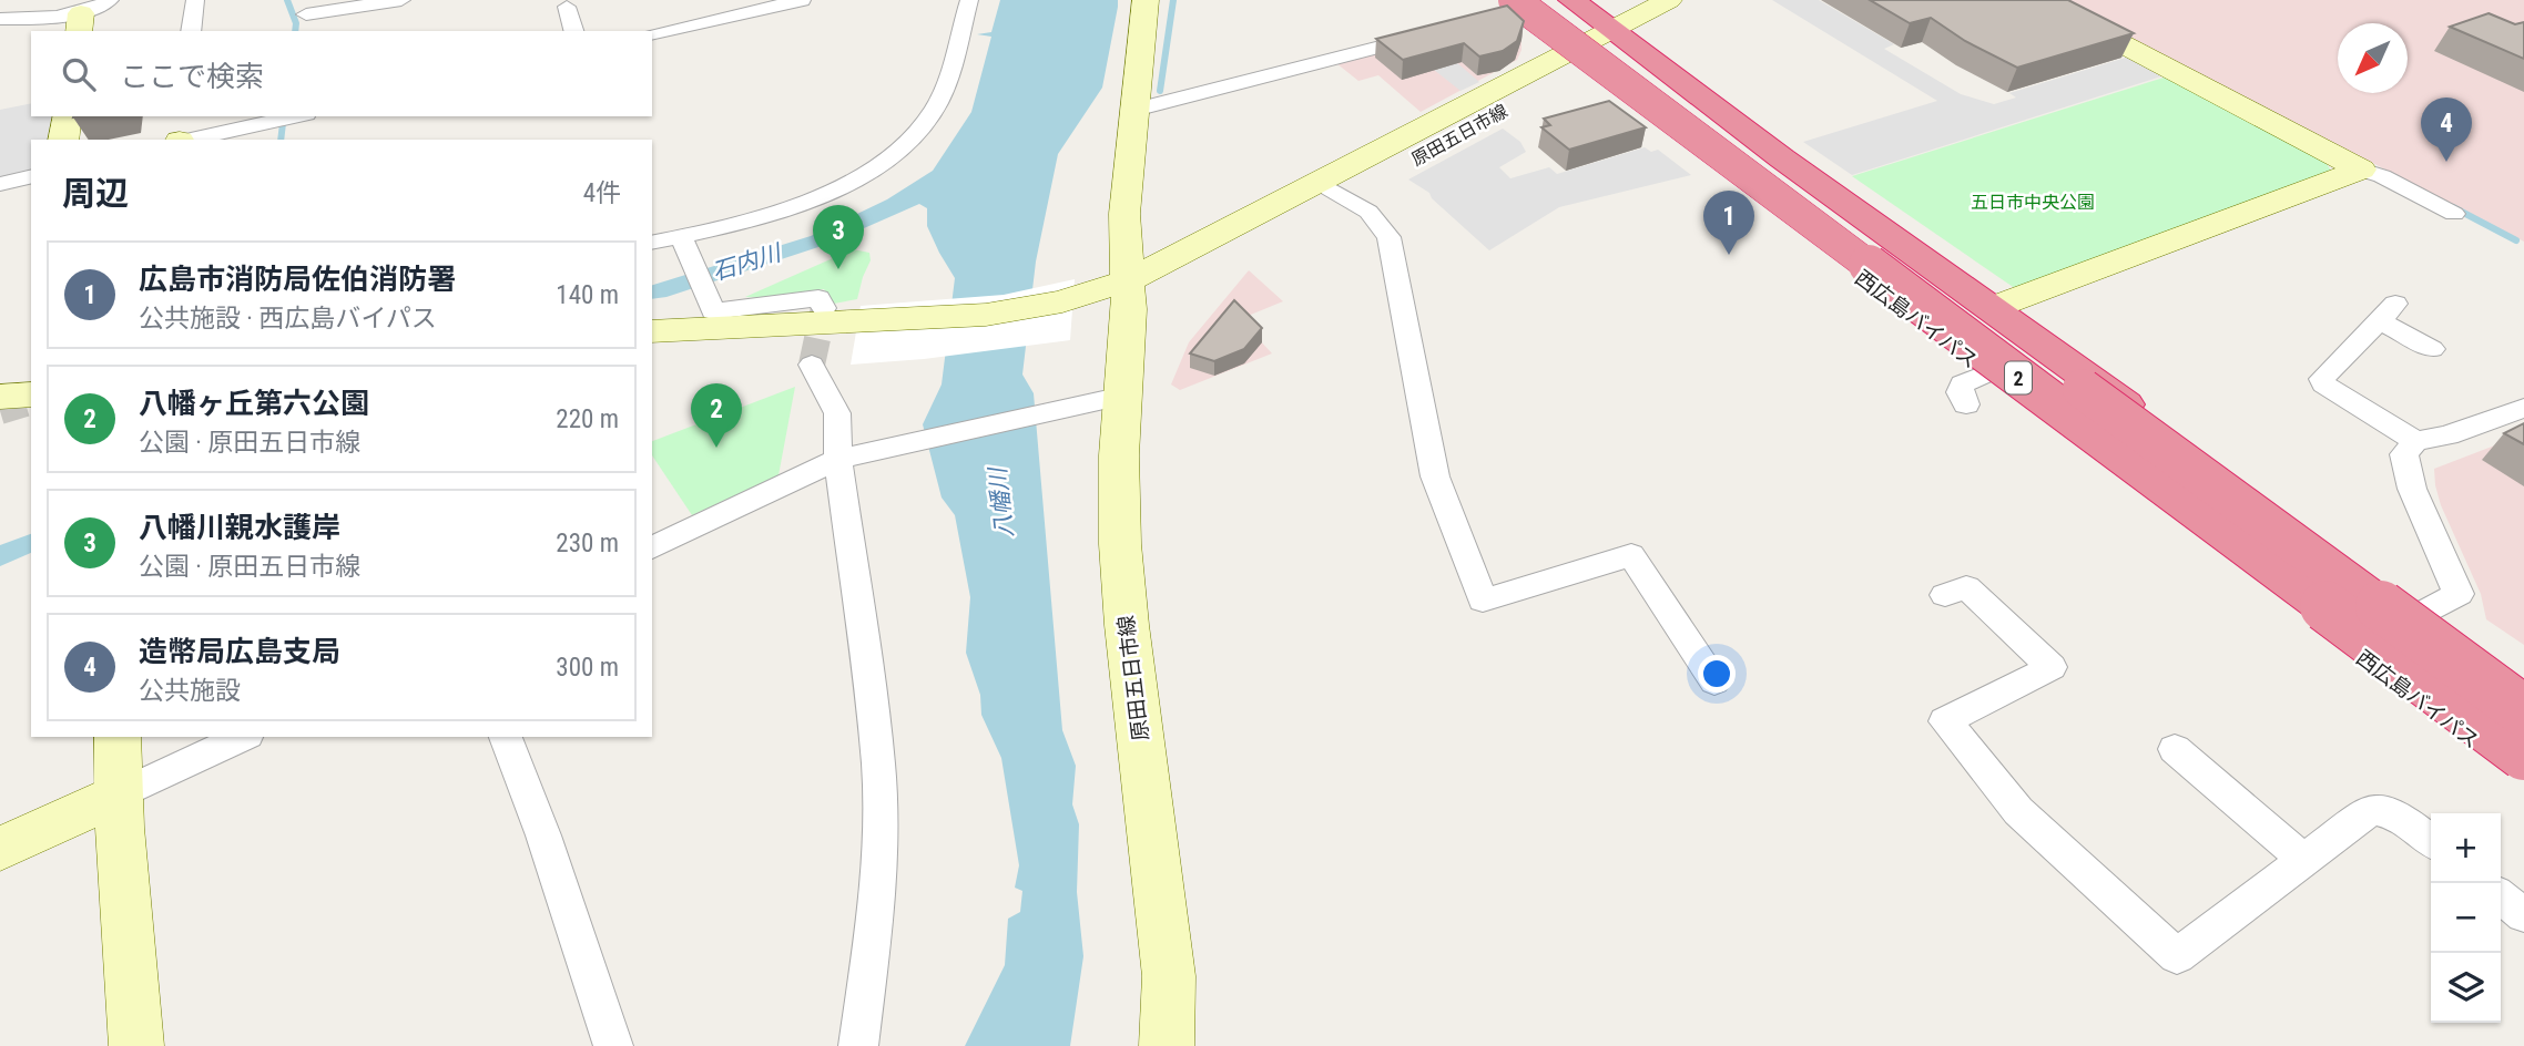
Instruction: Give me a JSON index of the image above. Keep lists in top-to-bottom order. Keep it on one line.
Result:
{"streets":{"highway":["西広島バイパス","2"],"main road":["原田五日市線"]},"crossings":[["原田五日市線","西広島バイパス"],["原田五日市線","2"]],"water":["石内川","八幡川"],"parks":["五日市中央公園"],"north":"bottom left","page":{"search":"ここで検索","pins":["4","1","3","2"],"heading":["周辺","4件"],"list":[{"mark":"1","name":"広島市消防局佐伯消防署","note":"公共施設 · 西広島バイパス","value":"140 m"},{"mark":"2","name":"八幡ヶ丘第六公園","note":"公園 · 原田五日市線","value":"220 m"},{"mark":"3","name":"八幡川親水護岸","note":"公園 · 原田五日市線","value":"230 m"},{"mark":"4","name":"造幣局広島支局","note":"公共施設","value":"300 m"}],"map_buttons":["+","−"]}}
